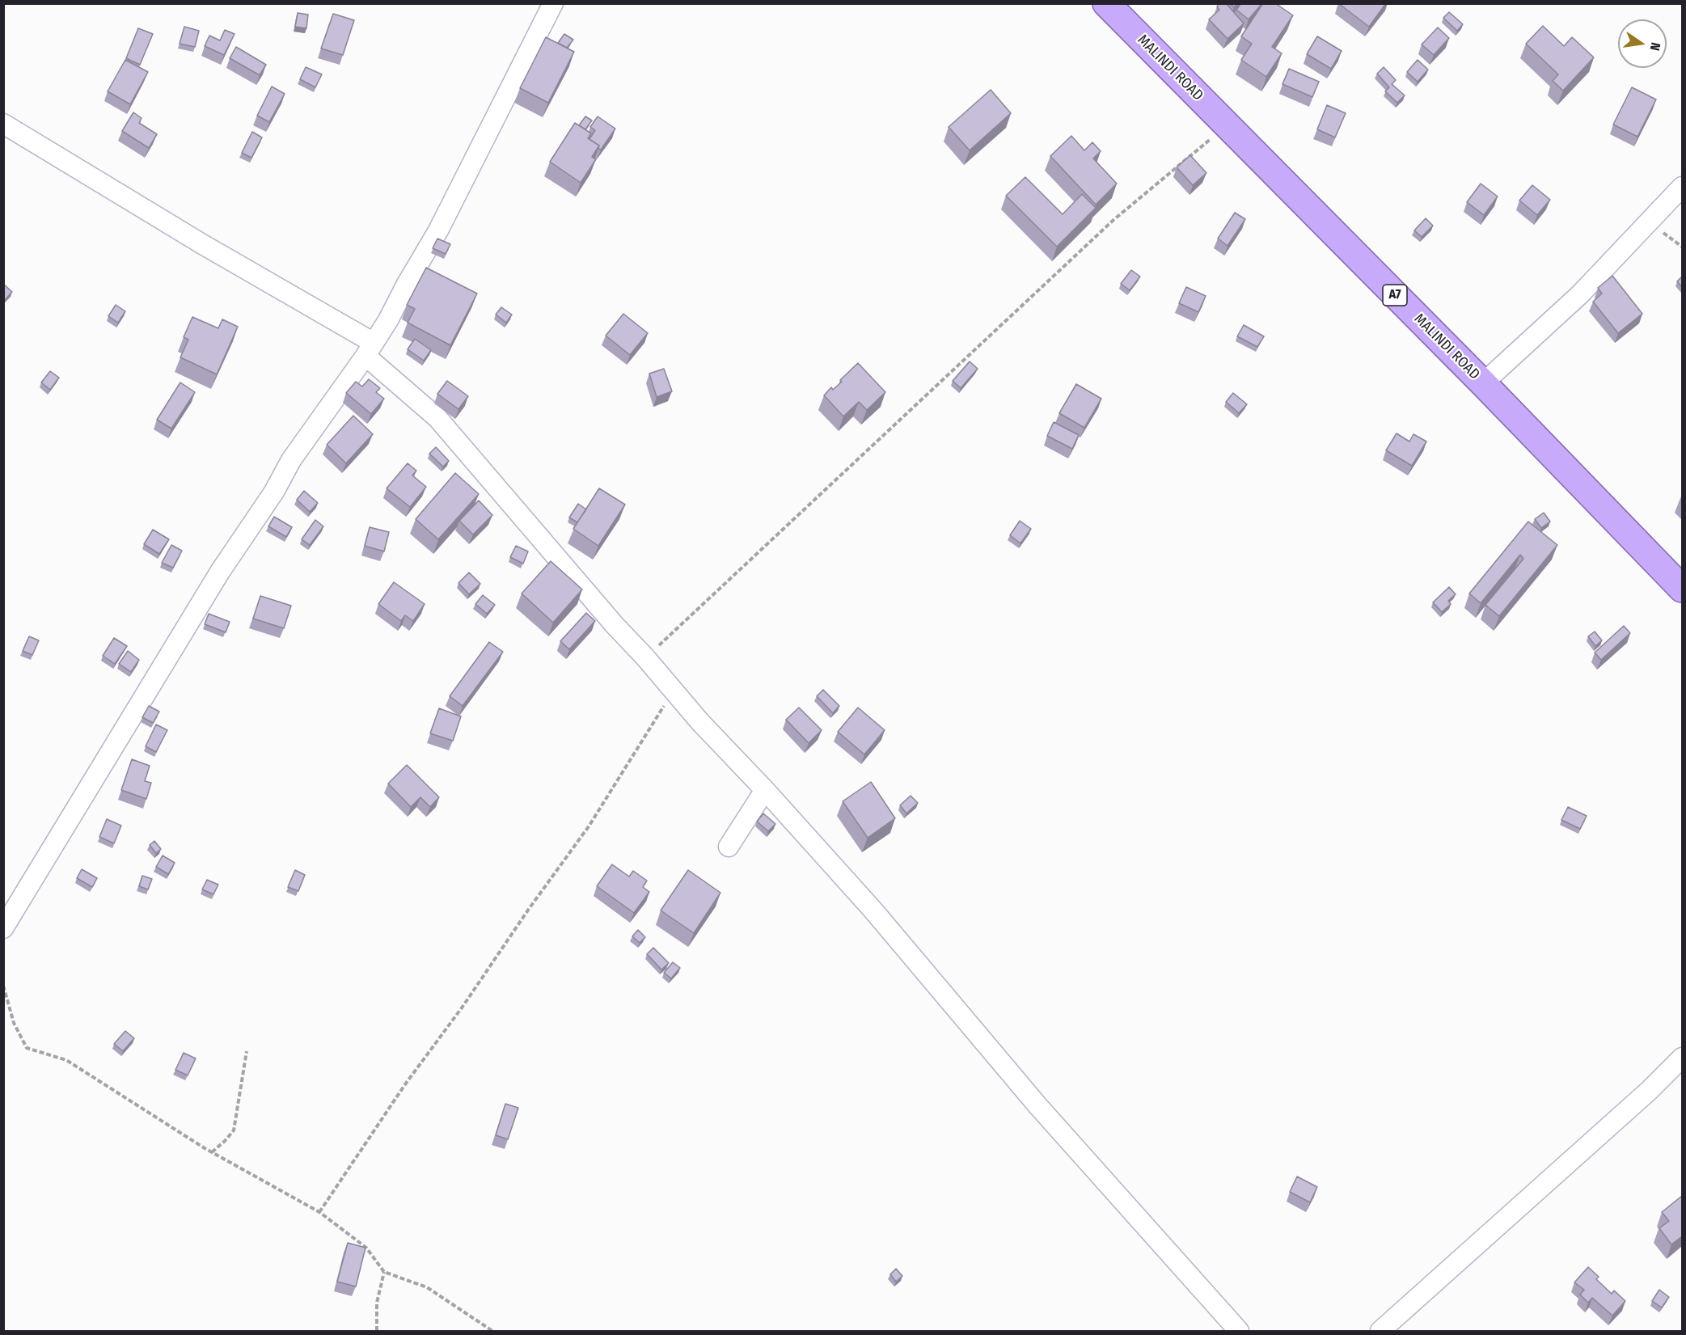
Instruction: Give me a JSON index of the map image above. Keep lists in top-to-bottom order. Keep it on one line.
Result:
{"streets":{"highway":["MALINDI ROAD","A7"]},"north":"right"}
